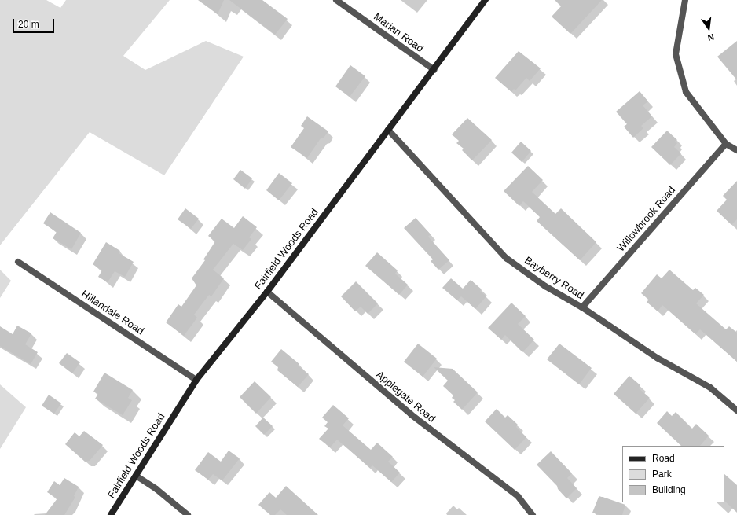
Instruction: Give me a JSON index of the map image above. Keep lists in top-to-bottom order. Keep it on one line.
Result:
{"streets":{"main road":["Fairfield Woods Road"],"street":["Marian Road","Willowbrook Road","Bayberry Road","Hillandale Road","Applegate Road"]},"crossings":[["Marian Road","Fairfield Woods Road"],["Willowbrook Road","Bayberry Road"],["Fairfield Woods Road","Bayberry Road"],["Fairfield Woods Road","Hillandale Road"],["Fairfield Woods Road","Applegate Road"]],"legend":["Road","Park","Building"],"scale_bar":"20 m","north":"bottom"}
